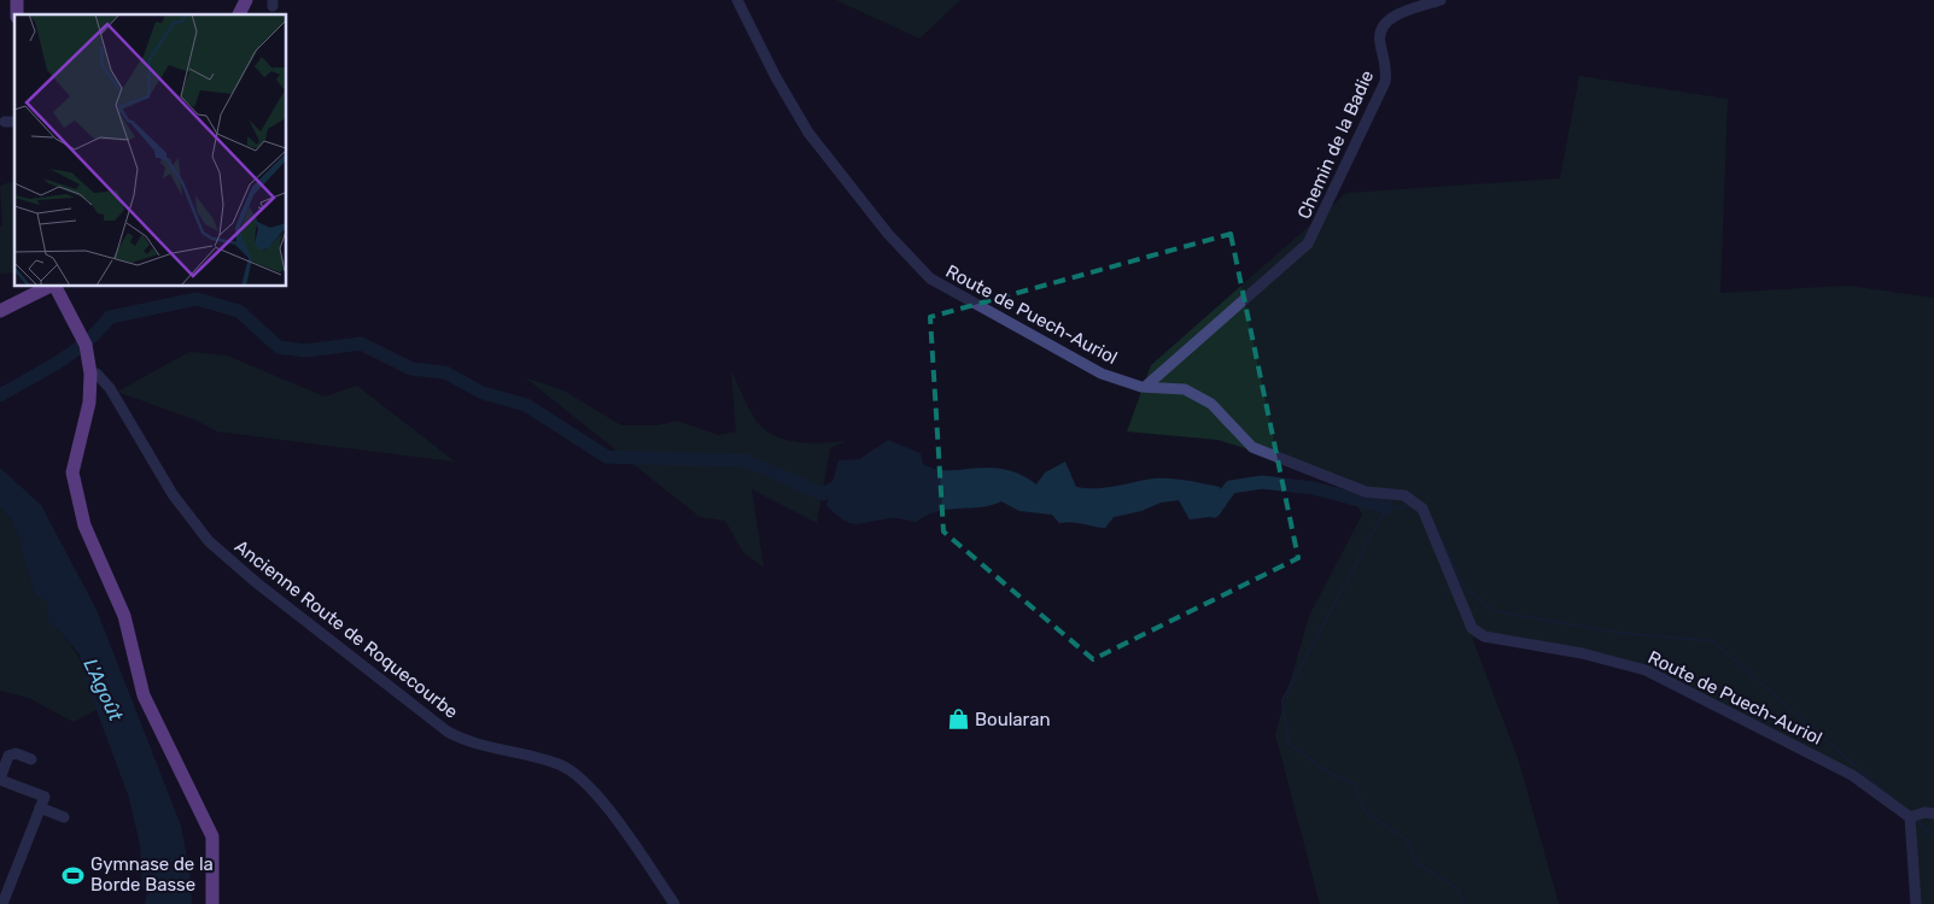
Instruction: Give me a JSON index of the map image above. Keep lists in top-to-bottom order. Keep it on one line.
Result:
{"streets":{"street":["Chemin de la Badie","Route de Puech-Auriol","Ancienne Route de Roquecourbe"]},"crossings":[["Chemin de la Badie","Route de Puech-Auriol"]],"water":["L'Agoût"],"places":{"shop":["Boularan"],"sports":["Gymnase de la Borde Basse"]}}
